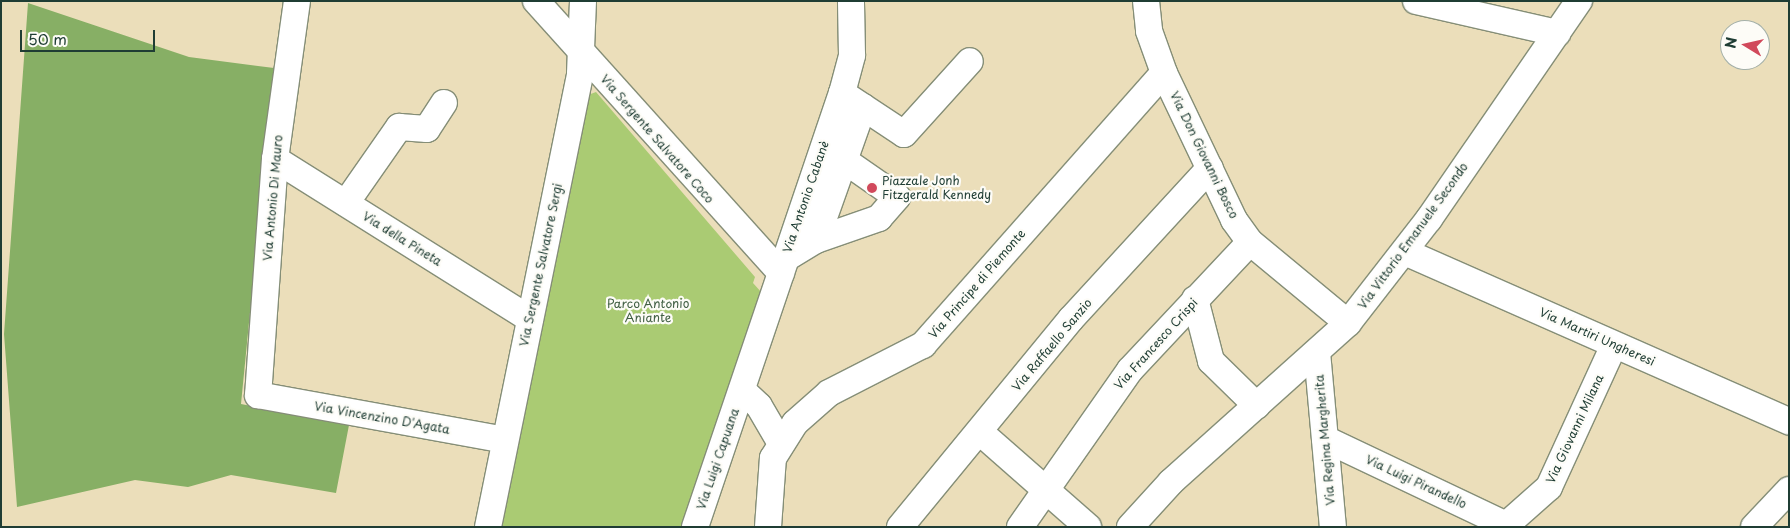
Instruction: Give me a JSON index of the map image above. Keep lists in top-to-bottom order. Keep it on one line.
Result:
{"streets":{"street":["Via Sergente Salvatore Coco","Via Don Giovanni Bosco","Via Antonio Cabanè","Via Antonio Di Mauro","Via Vittorio Emanuele Secondo","Via della Pineta","Via Sergente Salvatore Sergi","Via Principe di Piemonte","Via Martiri Ungheresi","Via Francesco Crispi","Via Raffaello Sanzio","Via Vincenzino D'Agata","Via Giovanni Milana","Via Regina Margherita","Via Luigi Capuana","Via Luigi Pirandello"]},"crossings":[["Via Sergente Salvatore Coco","Via Antonio Cabanè"],["Via Sergente Salvatore Coco","Via Sergente Salvatore Sergi"],["Via Don Giovanni Bosco","Via Vittorio Emanuele Secondo"],["Via Don Giovanni Bosco","Via Principe di Piemonte"],["Via Don Giovanni Bosco","Via Francesco Crispi"],["Via Don Giovanni Bosco","Via Raffaello Sanzio"],["Via Antonio Cabanè","Via Luigi Capuana"],["Via Antonio Di Mauro","Via della Pineta"],["Via Antonio Di Mauro","Via Vincenzino D'Agata"],["Via Vittorio Emanuele Secondo","Via Martiri Ungheresi"],["Via Vittorio Emanuele Secondo","Via Regina Margherita"],["Via della Pineta","Via Sergente Salvatore Sergi"],["Via Sergente Salvatore Sergi","Via Vincenzino D'Agata"],["Via Martiri Ungheresi","Via Giovanni Milana"],["Via Giovanni Milana","Via Luigi Pirandello"],["Via Regina Margherita","Via Luigi Pirandello"]],"parks":["Parco Antonio Aniante"],"places":["Piazzale Jonh Fitzgerald Kennedy"],"scale_bar":"50 m","north":"left"}
